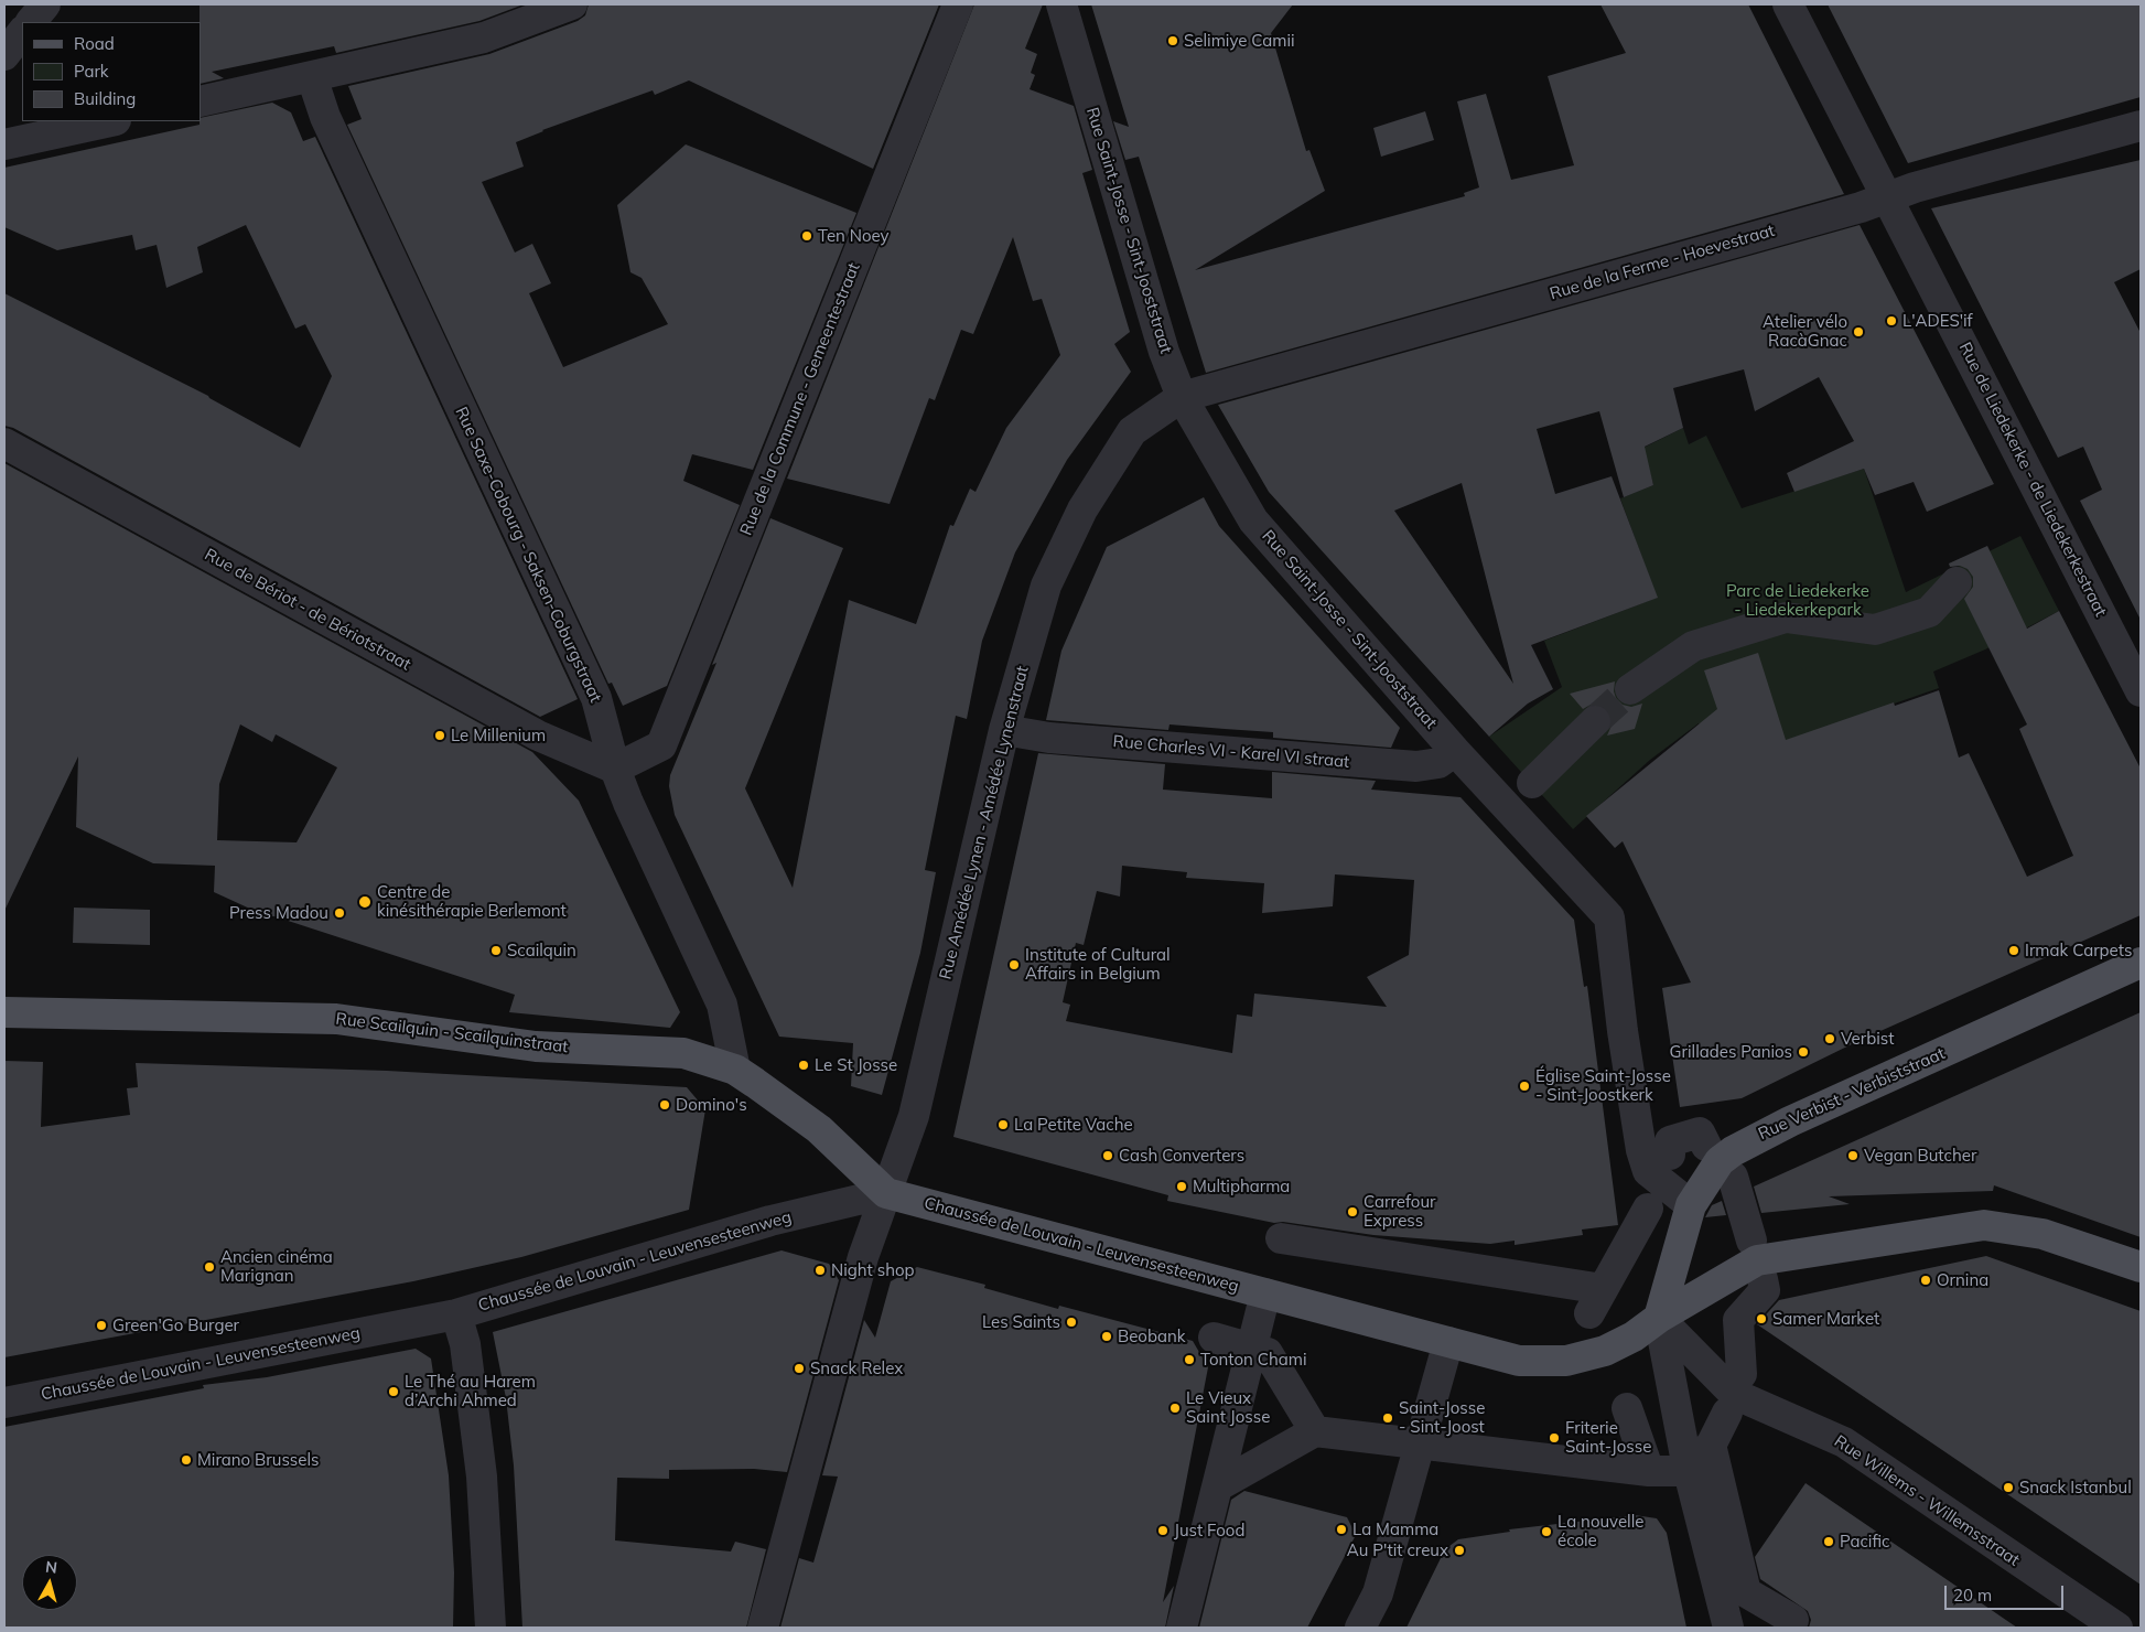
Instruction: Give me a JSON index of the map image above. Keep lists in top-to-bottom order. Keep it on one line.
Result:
{"streets":{"main road":["Rue Scailquin - Scailquinstraat","Rue Verbist - Verbiststraat","Chaussée de Louvain - Leuvensesteenweg"],"street":["Rue Saint-Josse - Sint-Jooststraat","Rue de la Ferme - Hoevestraat","Rue de la Commune - Gemeentestraat","Rue de Liedekerke - de Liedekerkestraat","Rue Saxe-Cobourg - Saksen-Coburgstraat","Rue de Bériot - de Bériotstraat","Rue Charles VI - Karel VI straat","Rue Amédée Lynen - Amédée Lynenstraat","Rue Willems - Willemsstraat"]},"crossings":[["Rue Saint-Josse - Sint-Jooststraat","Rue de la Ferme - Hoevestraat"],["Rue Saint-Josse - Sint-Jooststraat","Rue Charles VI - Karel VI straat"],["Rue Saint-Josse - Sint-Jooststraat","Rue Amédée Lynen - Amédée Lynenstraat"],["Rue Saint-Josse - Sint-Jooststraat","Rue Verbist - Verbiststraat"],["Rue de la Ferme - Hoevestraat","Rue de Liedekerke - de Liedekerkestraat"],["Rue de la Ferme - Hoevestraat","Rue Amédée Lynen - Amédée Lynenstraat"],["Rue de la Commune - Gemeentestraat","Rue Saxe-Cobourg - Saksen-Coburgstraat"],["Rue de la Commune - Gemeentestraat","Rue de Bériot - de Bériotstraat"],["Rue Saxe-Cobourg - Saksen-Coburgstraat","Rue de Bériot - de Bériotstraat"],["Rue Saxe-Cobourg - Saksen-Coburgstraat","Rue Scailquin - Scailquinstraat"],["Rue Charles VI - Karel VI straat","Rue Amédée Lynen - Amédée Lynenstraat"],["Rue Amédée Lynen - Amédée Lynenstraat","Rue Scailquin - Scailquinstraat"],["Rue Amédée Lynen - Amédée Lynenstraat","Chaussée de Louvain - Leuvensesteenweg"],["Rue Scailquin - Scailquinstraat","Chaussée de Louvain - Leuvensesteenweg"],["Rue Verbist - Verbiststraat","Chaussée de Louvain - Leuvensesteenweg"],["Rue Verbist - Verbiststraat","Rue Willems - Willemsstraat"],["Chaussée de Louvain - Leuvensesteenweg","Rue Willems - Willemsstraat"]],"parks":["Parc de Liedekerke - Liedekerkepark"],"places":["Selimiye Camii","Ten Noey","L'ADES'if","Atelier vélo RacàGnac","Le Millenium","Centre de kinésithérapie Berlemont","Press Madou","Scailquin","Irmak Carpets","Institute of Cultural Affairs in Belgium","Verbist","Grillades Panios","Le St Josse","Église Saint-Josse - Sint-Joostkerk","Domino's","La Petite Vache","Cash Converters","Vegan Butcher","Multipharma","Carrefour Express","Ancien cinéma Marignan","Night shop","Ornina","Samer Market","Les Saints","Green'Go Burger","Beobank","Tonton Chami","Snack Relex","Le Thé au Harem d’Archi Ahmed","Le Vieux Saint Josse","Saint-Josse - Sint-Joost","Friterie Saint-Josse","Mirano Brussels","Snack Istanbul","La Mamma","Just Food","La nouvelle école","Pacific","Au P'tit creux"],"legend":["Road","Park","Building"],"scale_bar":"20 m","north":"top"}
